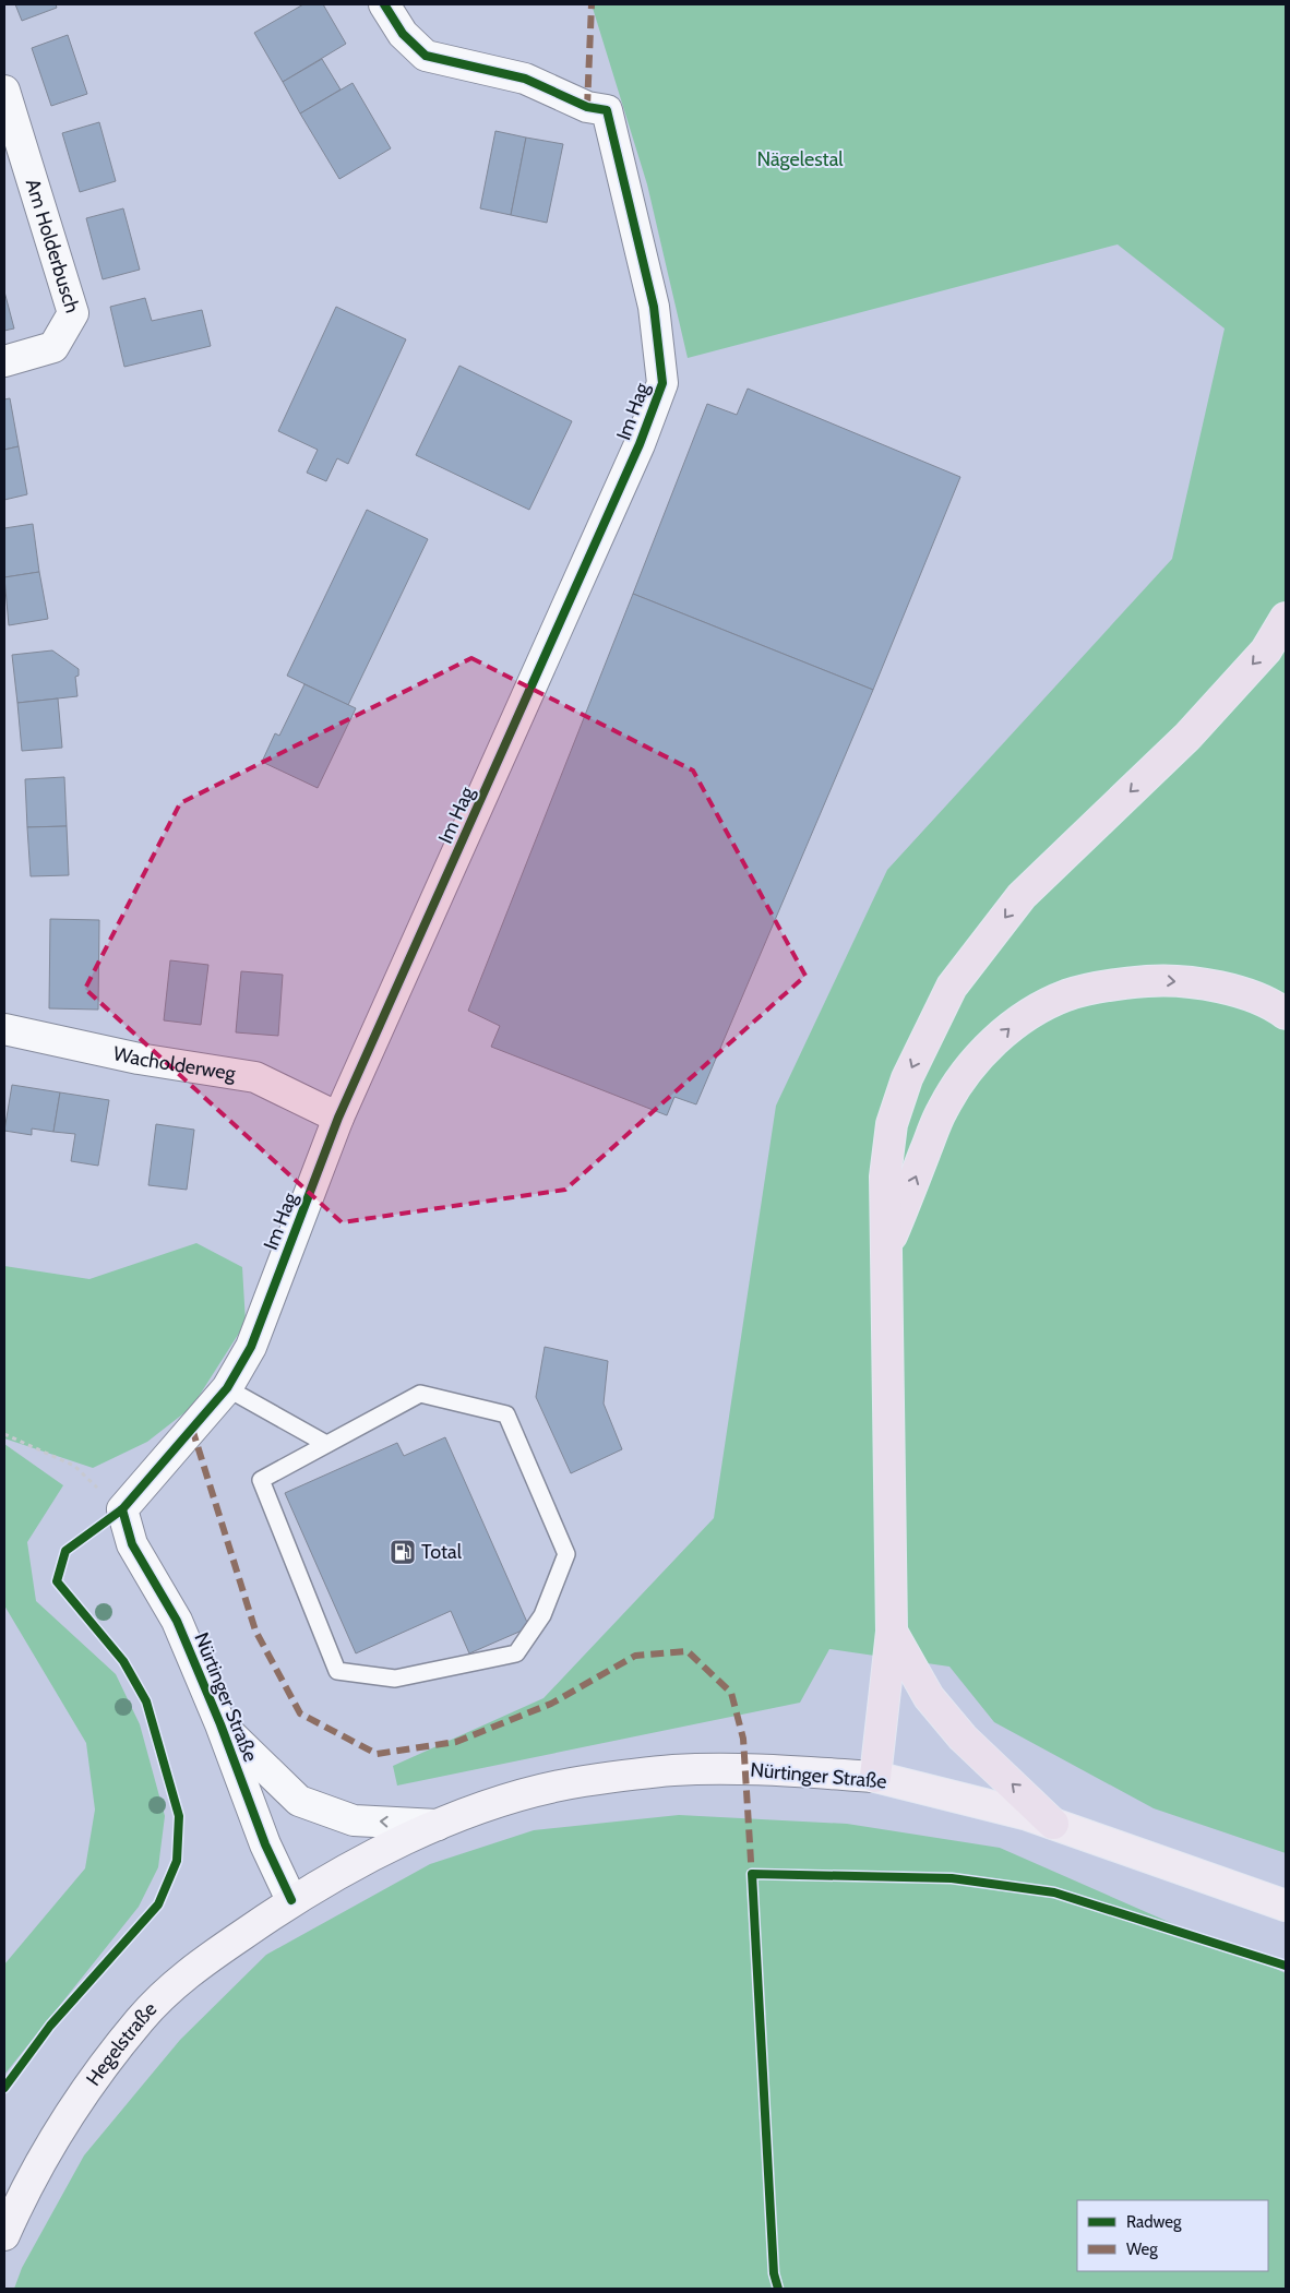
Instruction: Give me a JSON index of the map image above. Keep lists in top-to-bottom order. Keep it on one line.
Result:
{"streets":{"main road":["Nürtinger Straße","Hegelstraße"],"street":["Am Holderbusch","Im Hag","Wacholderweg"]},"crossings":[["Im Hag","Wacholderweg"],["Im Hag","Nürtinger Straße"],["Nürtinger Straße","Hegelstraße"]],"parks":["Nägelestal"],"places":{"fuel station":["Total"]},"legend":["Radweg","Weg"]}
